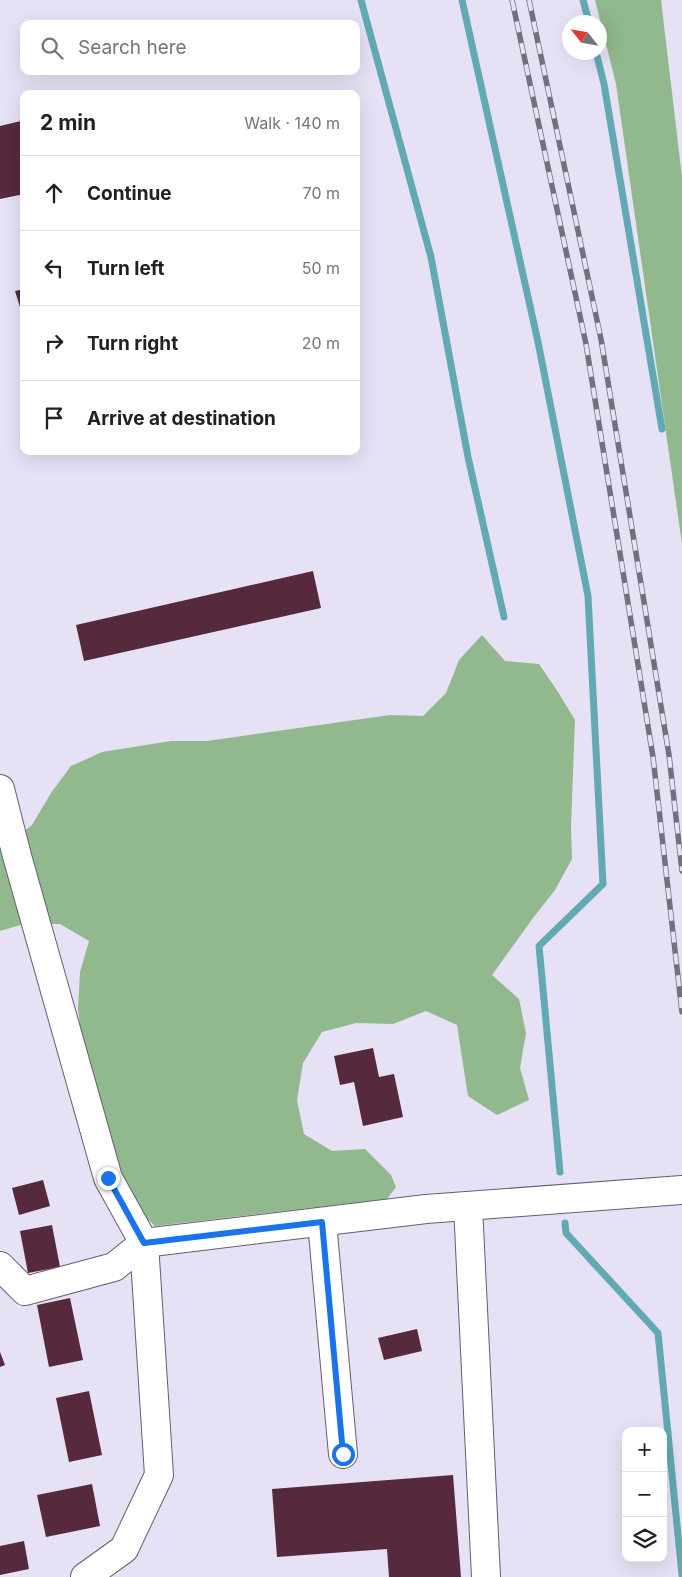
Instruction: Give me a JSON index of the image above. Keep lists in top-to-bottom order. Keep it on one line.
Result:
{"north":"top left","page":{"search":"Search here","heading":["2 min","Walk · 140 m"],"list":[["Continue","70 m"],["Turn left","50 m"],["Turn right","20 m"],"Arrive at destination"],"map_buttons":["+","−"]}}
